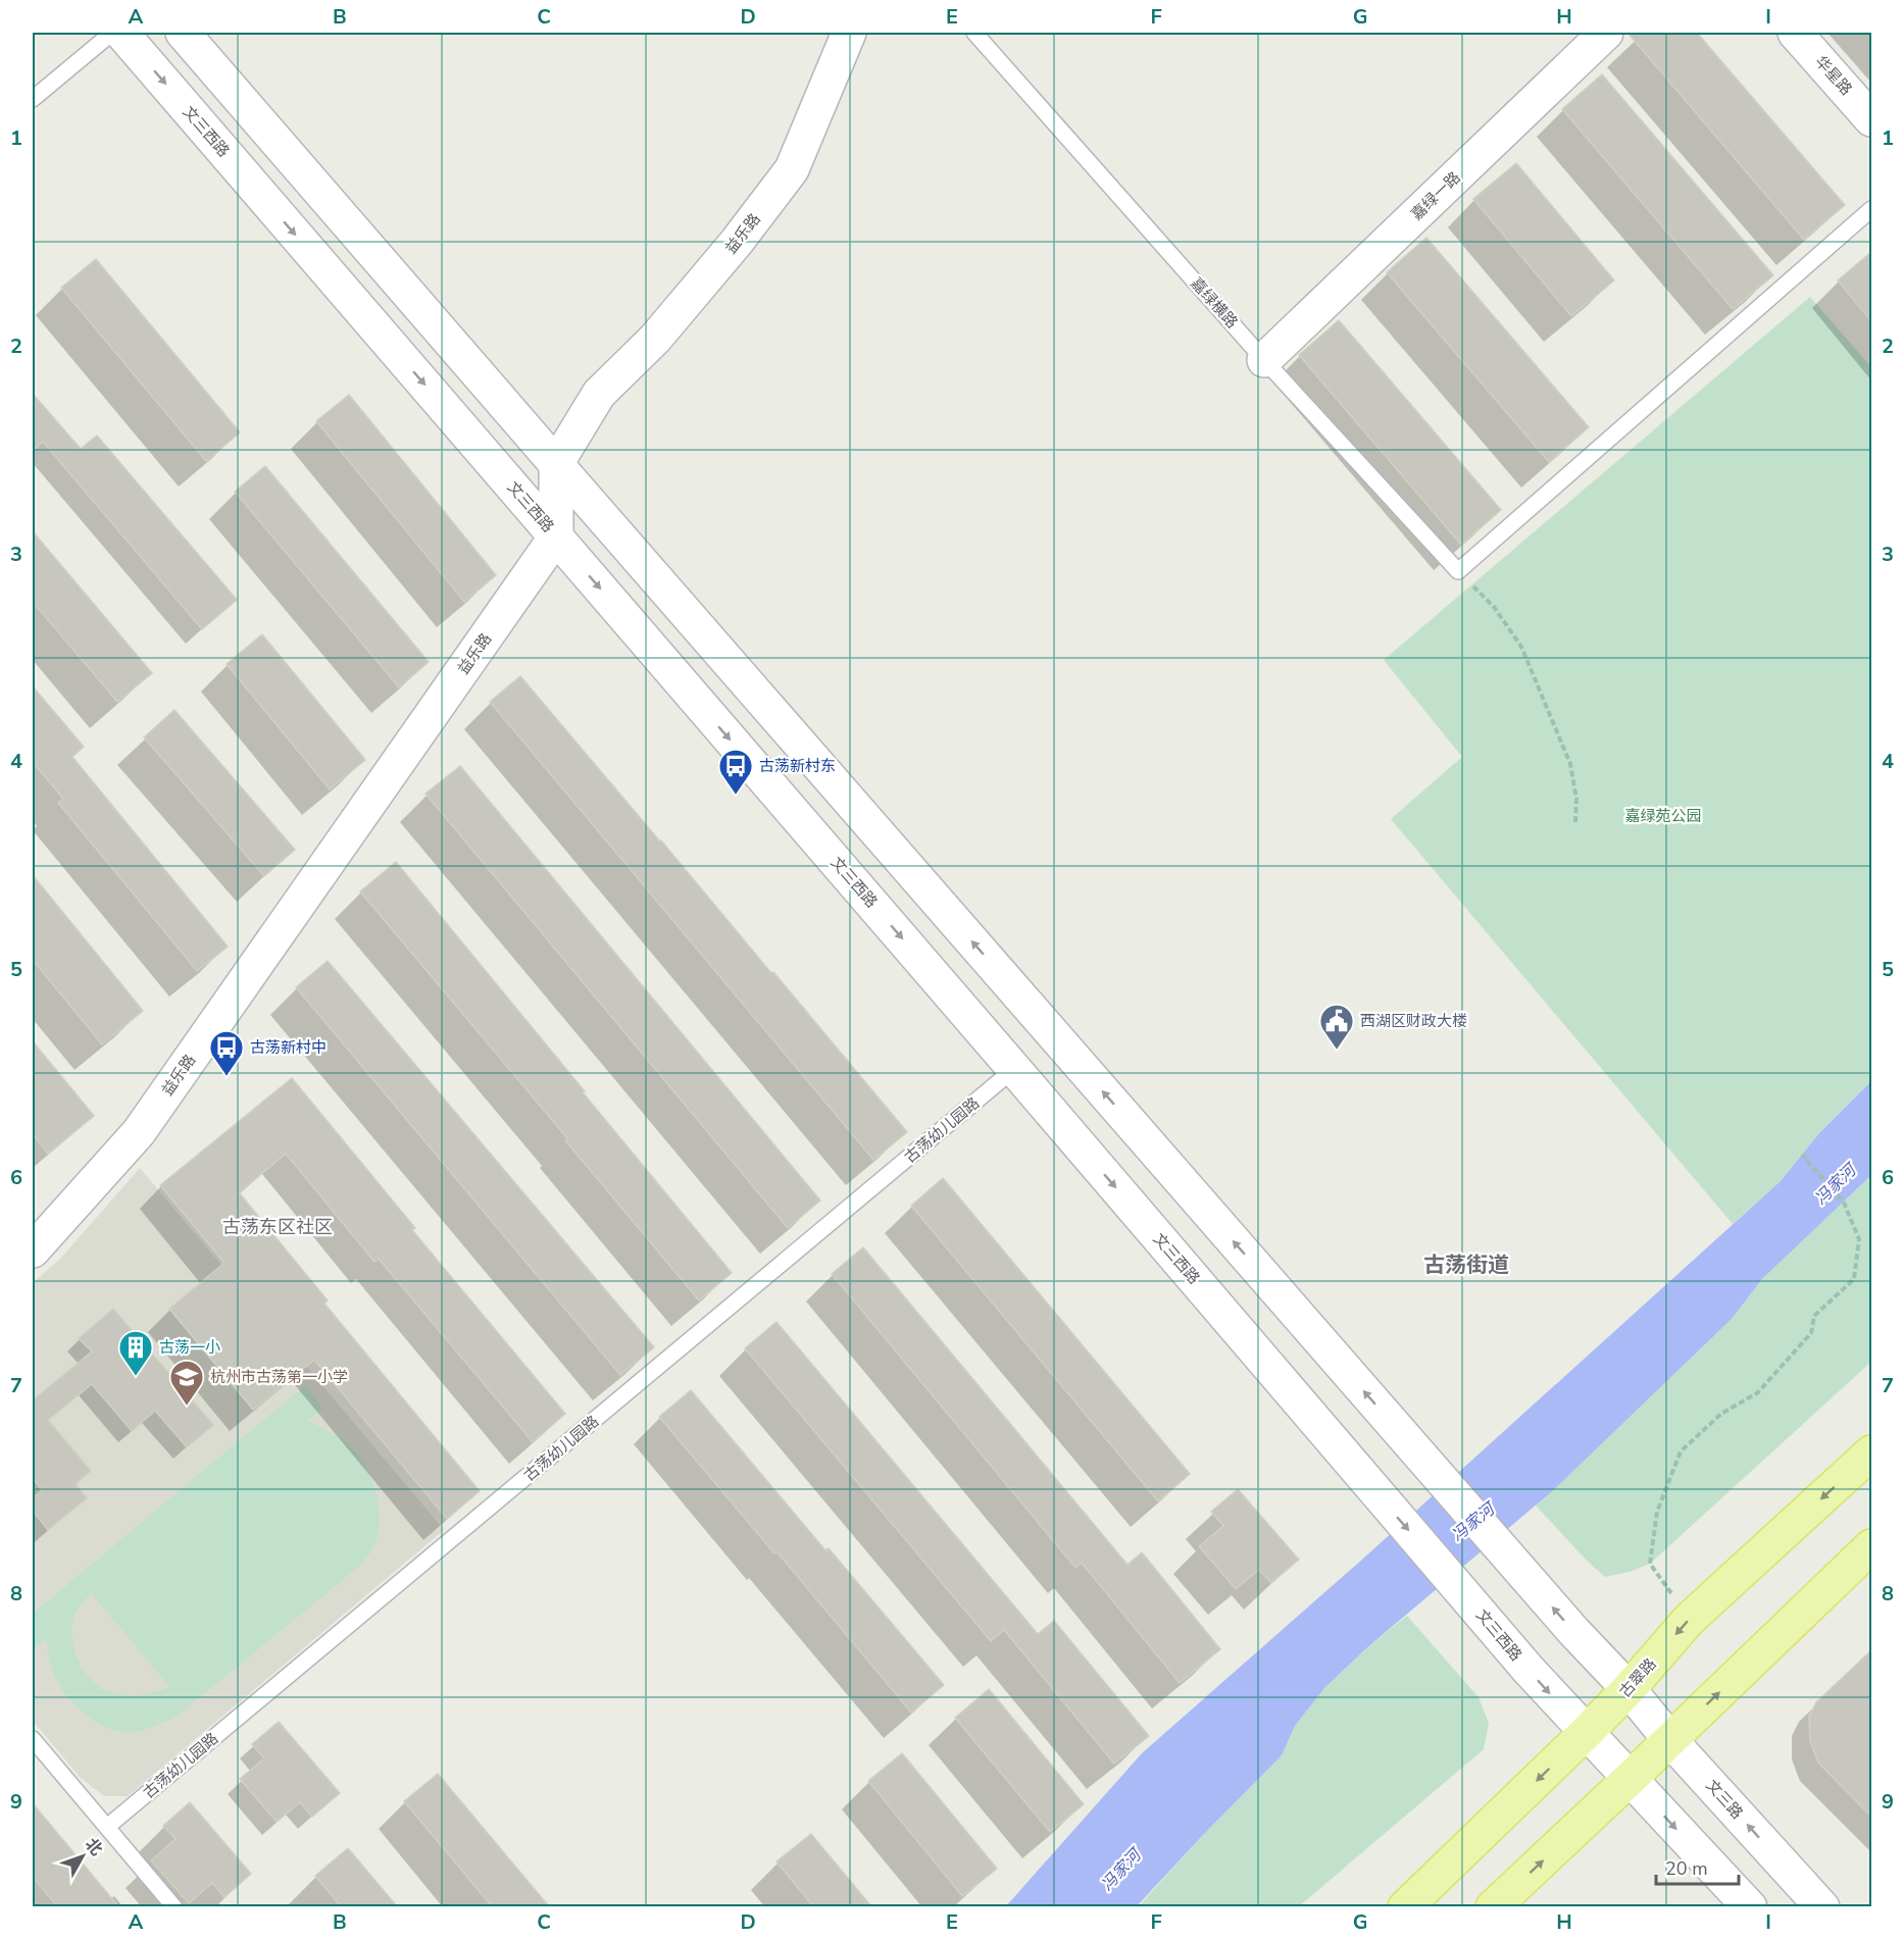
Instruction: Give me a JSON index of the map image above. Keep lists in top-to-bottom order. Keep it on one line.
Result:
{"streets":{"main road":["华星路","文三西路","嘉绿一路","益乐路","古翠路","文三路"],"lane":["嘉绿横路","古荡幼儿园路"]},"crossings":[["文三西路","益乐路"],["文三西路","古荡幼儿园路"],["文三西路","古翠路"],["嘉绿一路","嘉绿横路"],["古翠路","文三路"]],"districts":["古荡东区社区","古荡街道"],"water":["冯家河"],"parks":["嘉绿苑公园"],"places":{"bus stop":["古荡新村东","古荡新村中"],"public building":["西湖区财政大楼"],"building":["古荡一小"],"school or university":["杭州市古荡第一小学"]},"scale_bar":"20 m","north":"top right","grid":{"columns":["A","B","C","D","E","F","G","H","I"],"rows":["1","2","3","4","5","6","7","8","9"]}}
